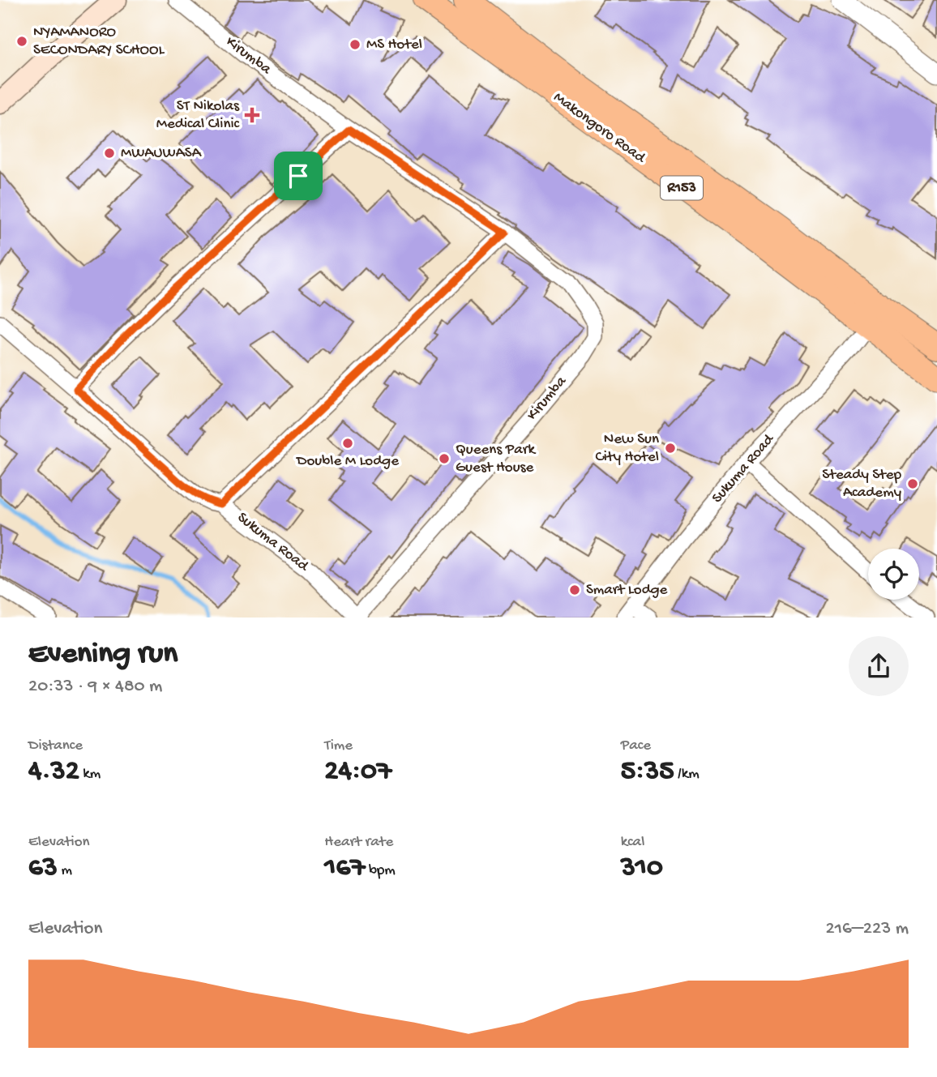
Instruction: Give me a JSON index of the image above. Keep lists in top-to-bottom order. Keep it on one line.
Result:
{"streets":{"main road":["Makongoro Road","R153"],"street":["Kirumba","Sukuma Road"]},"crossings":[["Kirumba","Sukuma Road"],["Makongoro Road","Sukuma Road"]],"places":{"other":["NYAMANORO SECONDARY SCHOOL","MS Hotel","MWAUWASA","Double M Lodge","New Sun City Hotel","Queens Park Guest House","Steady Step Academy","Smart Lodge"],"health":["ST Nikolas Medical Clinic"]},"page":{"heading":["Evening run","20:33 · 9 × 480 m"],"stats":[["Distance","4.32 km"],["Time","24:07"],["Pace","5:35 /km"],["Elevation","63 m"],["Heart rate","167 bpm"],["kcal","310"]],"chart":["Elevation","216–223 m"]}}
